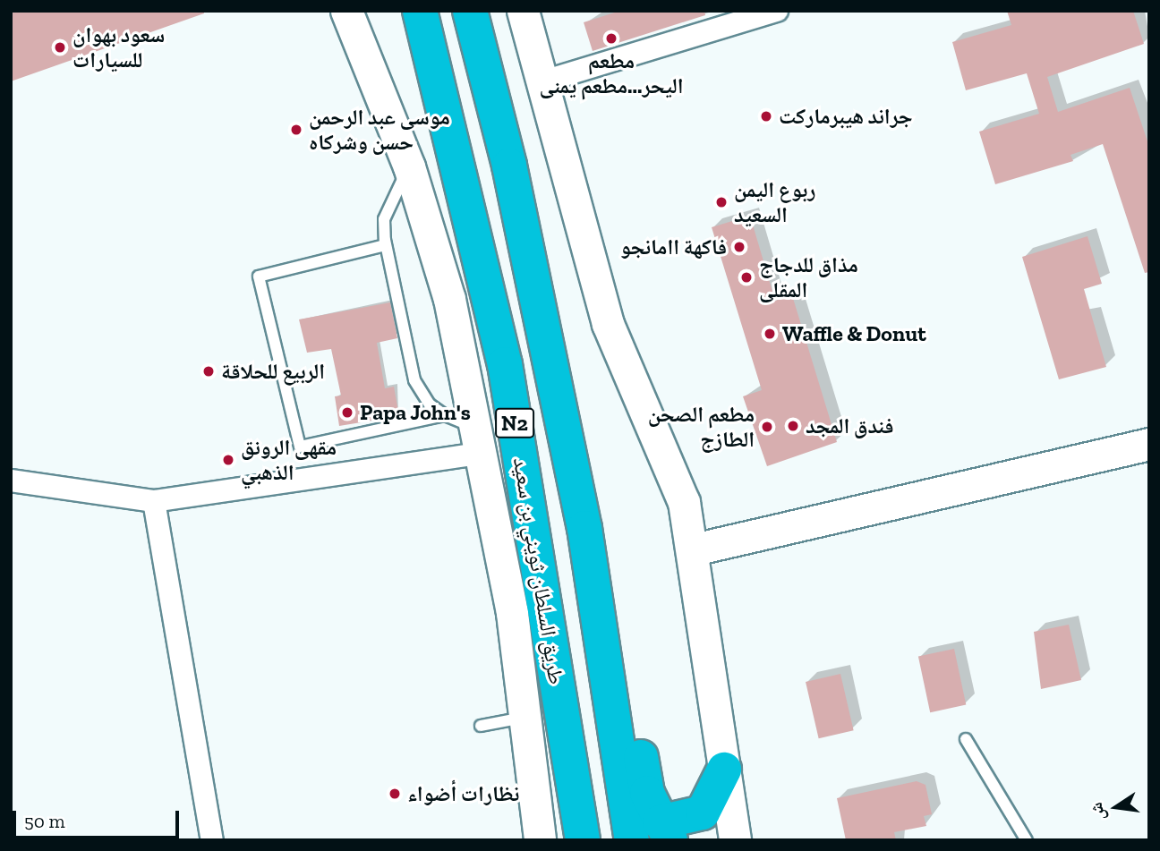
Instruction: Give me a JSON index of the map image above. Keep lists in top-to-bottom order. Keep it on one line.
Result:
{"streets":{"highway":["N2","طريق السلطان ثويني بن سعيد"]},"places":["مطعم اليحر...مطعم يمنى","سعود بهوان للسيارات","جراند ه‍يبرماركت","موسى عبد الرحمن حسن وشركاه","ربوع اليمن السعيد","فاكه‍ة اامانجو","مذاق للدجاج المقلى","Waffle & Donut","الربيع للحلاقة","Papa John's","فندق المجد","مطعم الصحن الطازج","مقهى الرونق الذهبي","نظارات أضواء"],"scale_bar":"50 m","north":"left"}
